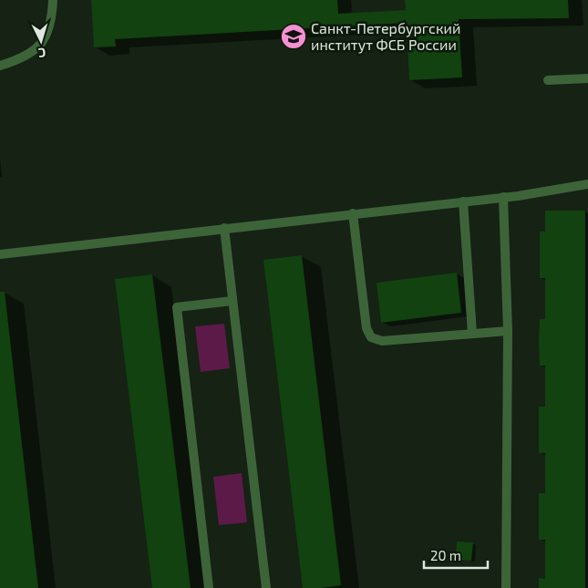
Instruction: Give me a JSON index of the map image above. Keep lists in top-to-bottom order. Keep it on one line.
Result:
{"places":{"school or university":["Санкт-Петербургский институт ФСБ России"]},"scale_bar":"20 m","north":"bottom"}
